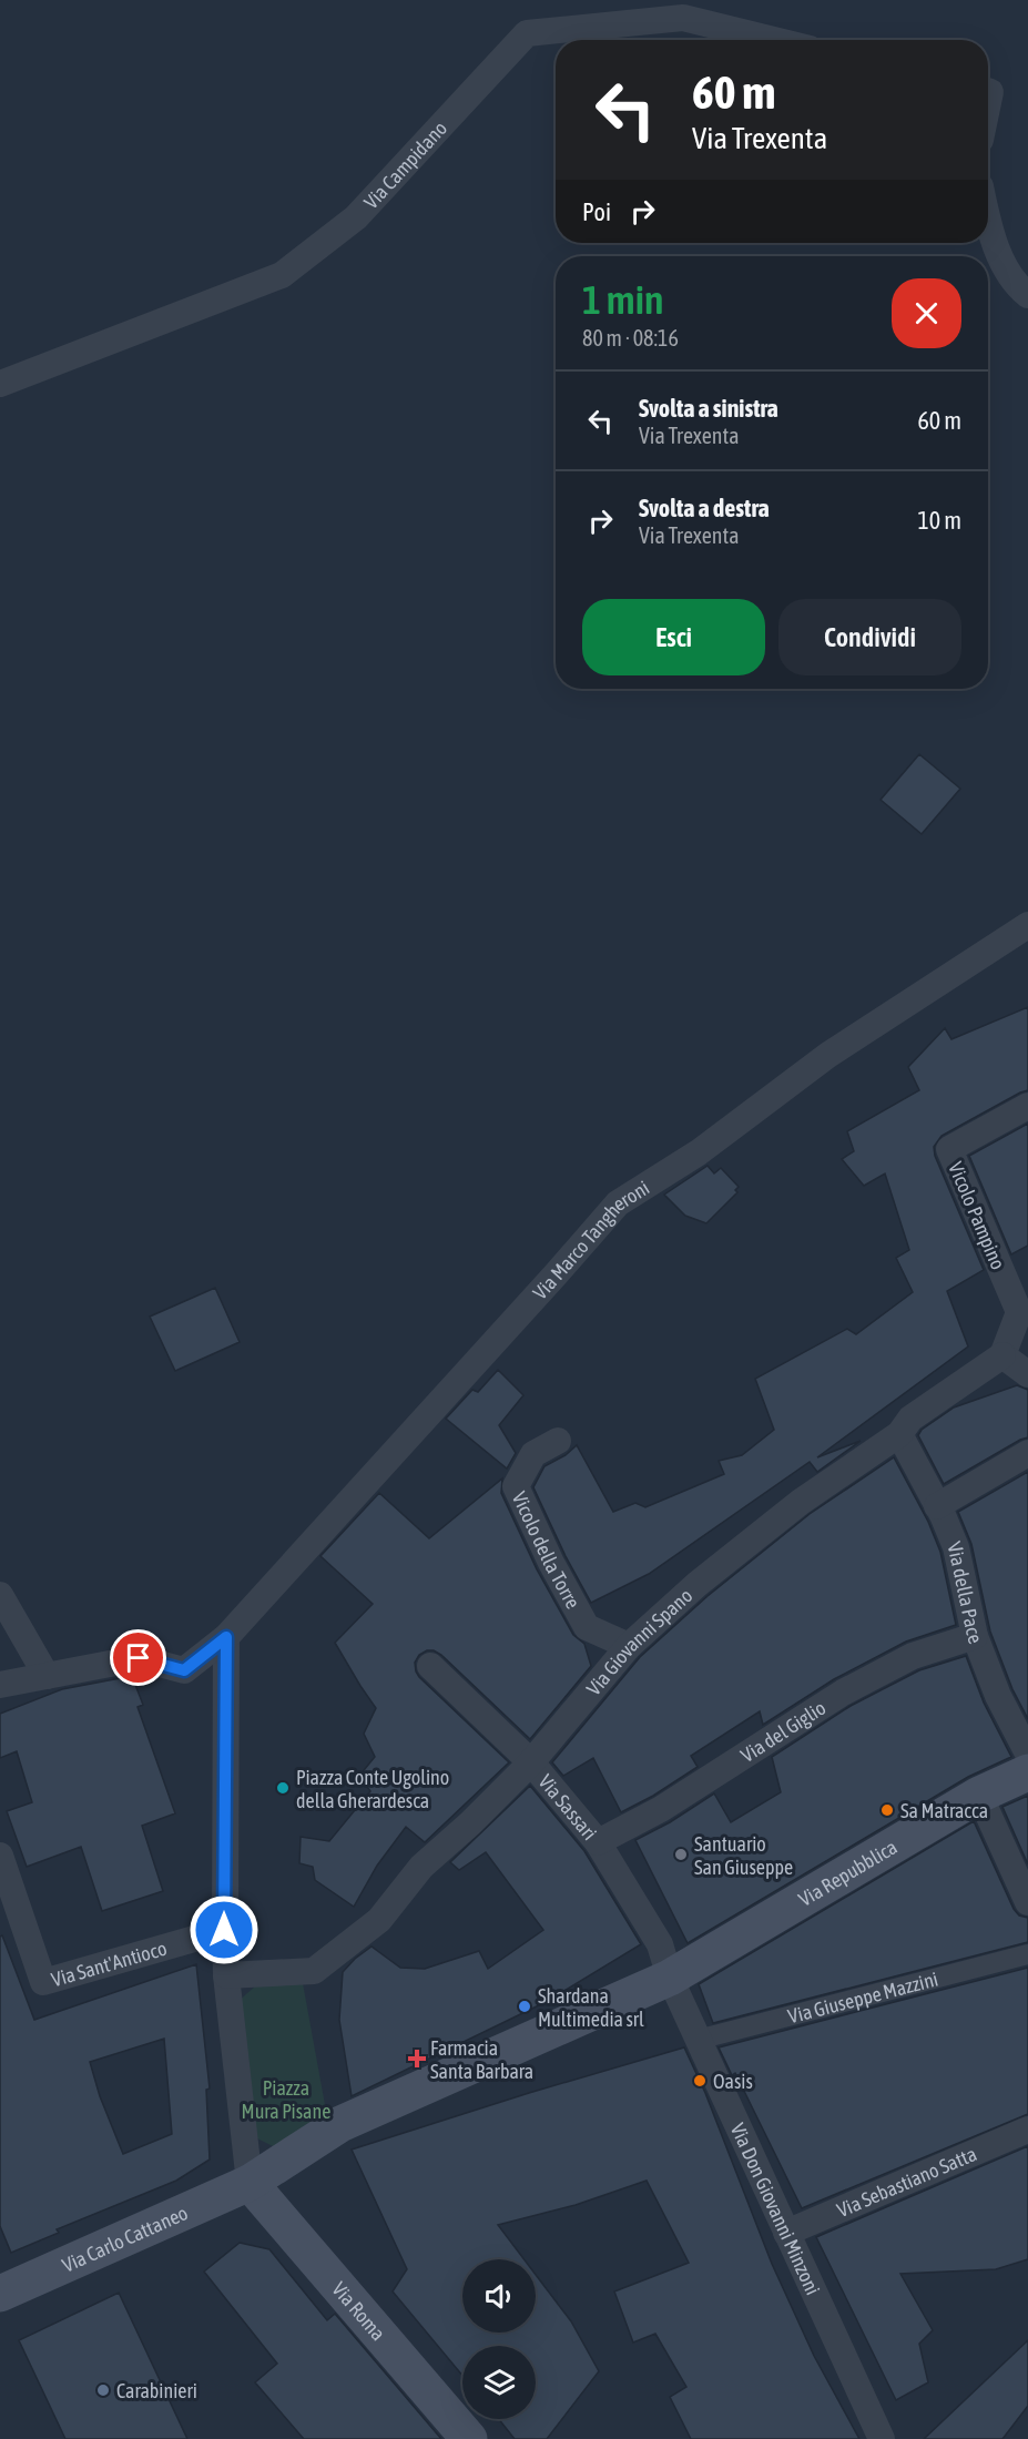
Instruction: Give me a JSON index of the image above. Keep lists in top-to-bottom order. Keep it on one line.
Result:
{"streets":{"main road":["Via Repubblica","Via Carlo Cattaneo","Via Roma"],"street":["Via Campidano","Vicolo Pampino","Via Marco Tangheroni","Vicolo della Torre","Via della Pace","Via Giovanni Spano","Via del Giglio","Via Sassari","Via Sant'Antioco","Via Giuseppe Mazzini","Via Sebastiano Satta","Via Don Giovanni Minzoni"]},"crossings":[["Vicolo Pampino","Via Giovanni Spano"],["Vicolo della Torre","Via Giovanni Spano"],["Via della Pace","Via Giovanni Spano"],["Via della Pace","Via del Giglio"],["Via Giovanni Spano","Via Sassari"],["Via del Giglio","Via Sassari"],["Via Sassari","Via Repubblica"],["Via Sassari","Via Don Giovanni Minzoni"],["Via Repubblica","Via Don Giovanni Minzoni"],["Via Repubblica","Via Carlo Cattaneo"],["Via Repubblica","Via Roma"],["Via Giuseppe Mazzini","Via Don Giovanni Minzoni"],["Via Sebastiano Satta","Via Don Giovanni Minzoni"],["Via Carlo Cattaneo","Via Roma"]],"parks":["Piazza Mura Pisane"],"places":{"other":["Piazza Conte Ugolino della Gherardesca","Sa Matracca","Santuario San Giuseppe","Shardana Multimedia srl","Oasis","Carabinieri"],"health":["Farmacia Santa Barbara"]},"page":{"turn":["60 m","Via Trexenta"],"then":"Poi","heading":["1 min","80 m · 08:16"],"list":[{"name":"Svolta a sinistra","note":"Via Trexenta","value":"60 m"},{"name":"Svolta a destra","note":"Via Trexenta","value":"10 m"}],"buttons":["Esci","Condividi"]}}
